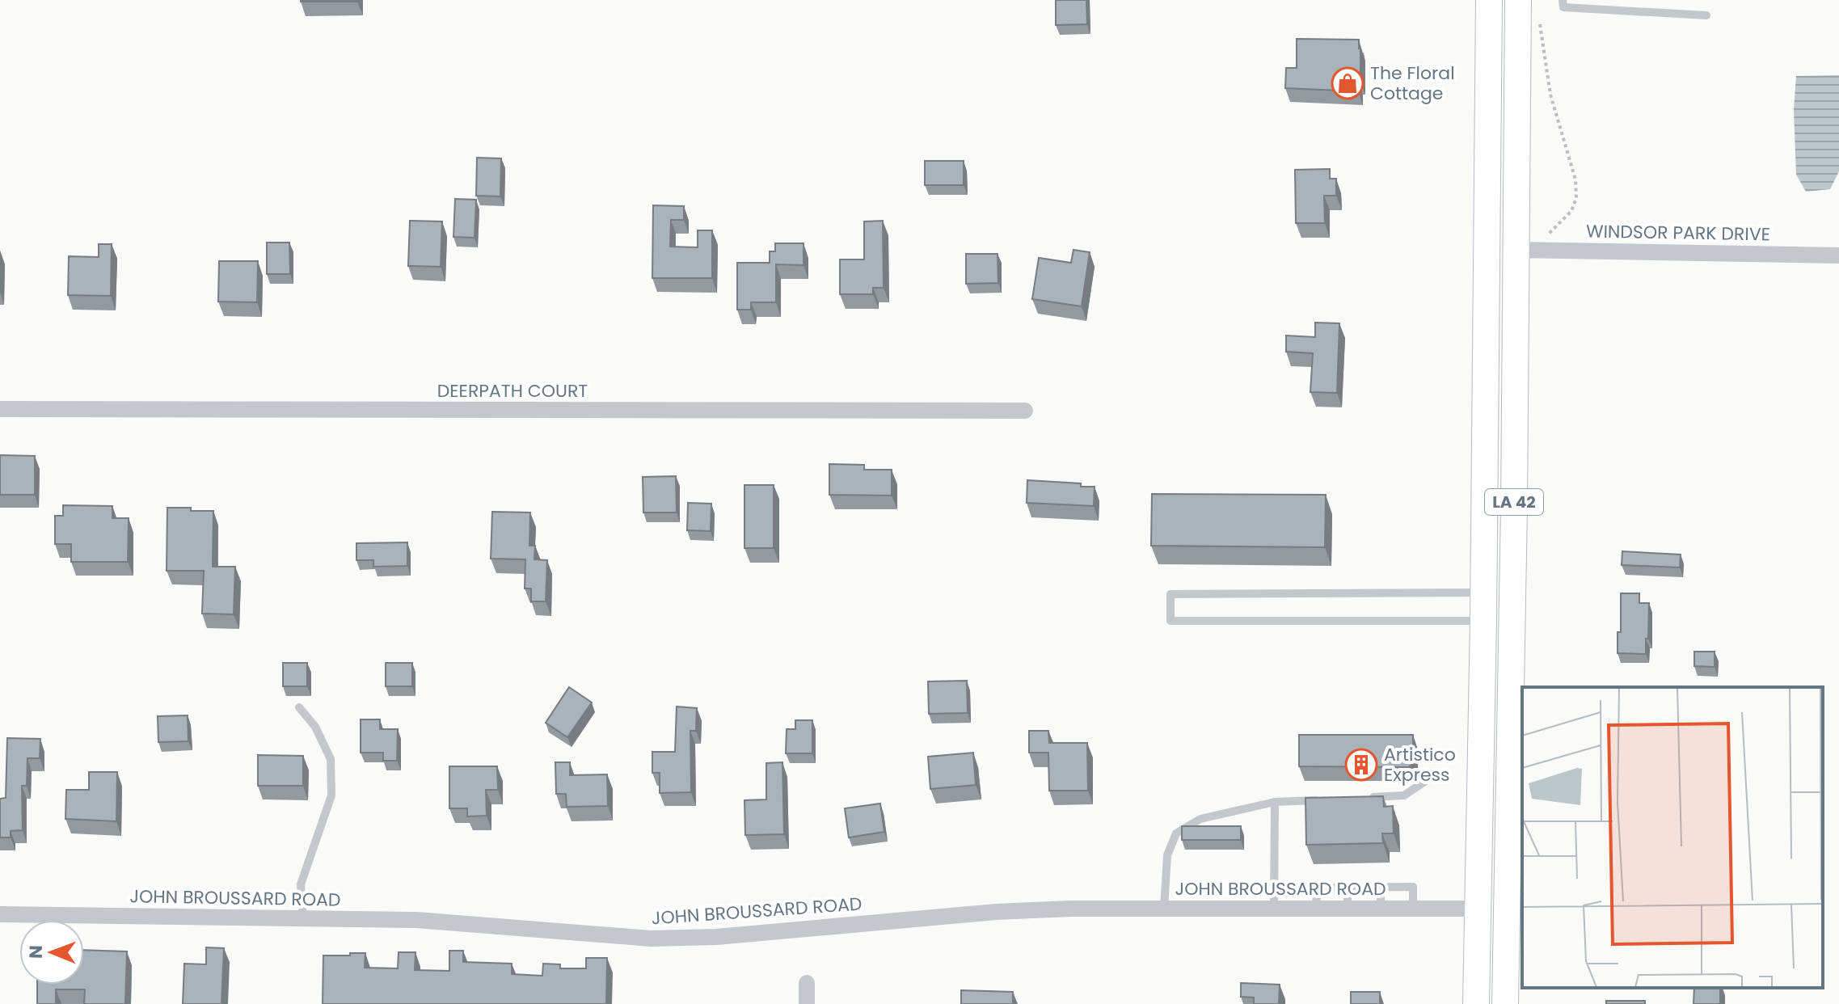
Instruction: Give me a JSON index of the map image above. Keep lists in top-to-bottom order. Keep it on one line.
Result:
{"streets":{"main road":["LA 42"],"street":["WINDSOR PARK DRIVE","DEERPATH COURT","JOHN BROUSSARD ROAD"]},"crossings":[["WINDSOR PARK DRIVE","LA 42"],["LA 42","JOHN BROUSSARD ROAD"]],"places":{"shop":["The Floral Cottage"],"building":["Artistico Express"]},"north":"left"}
